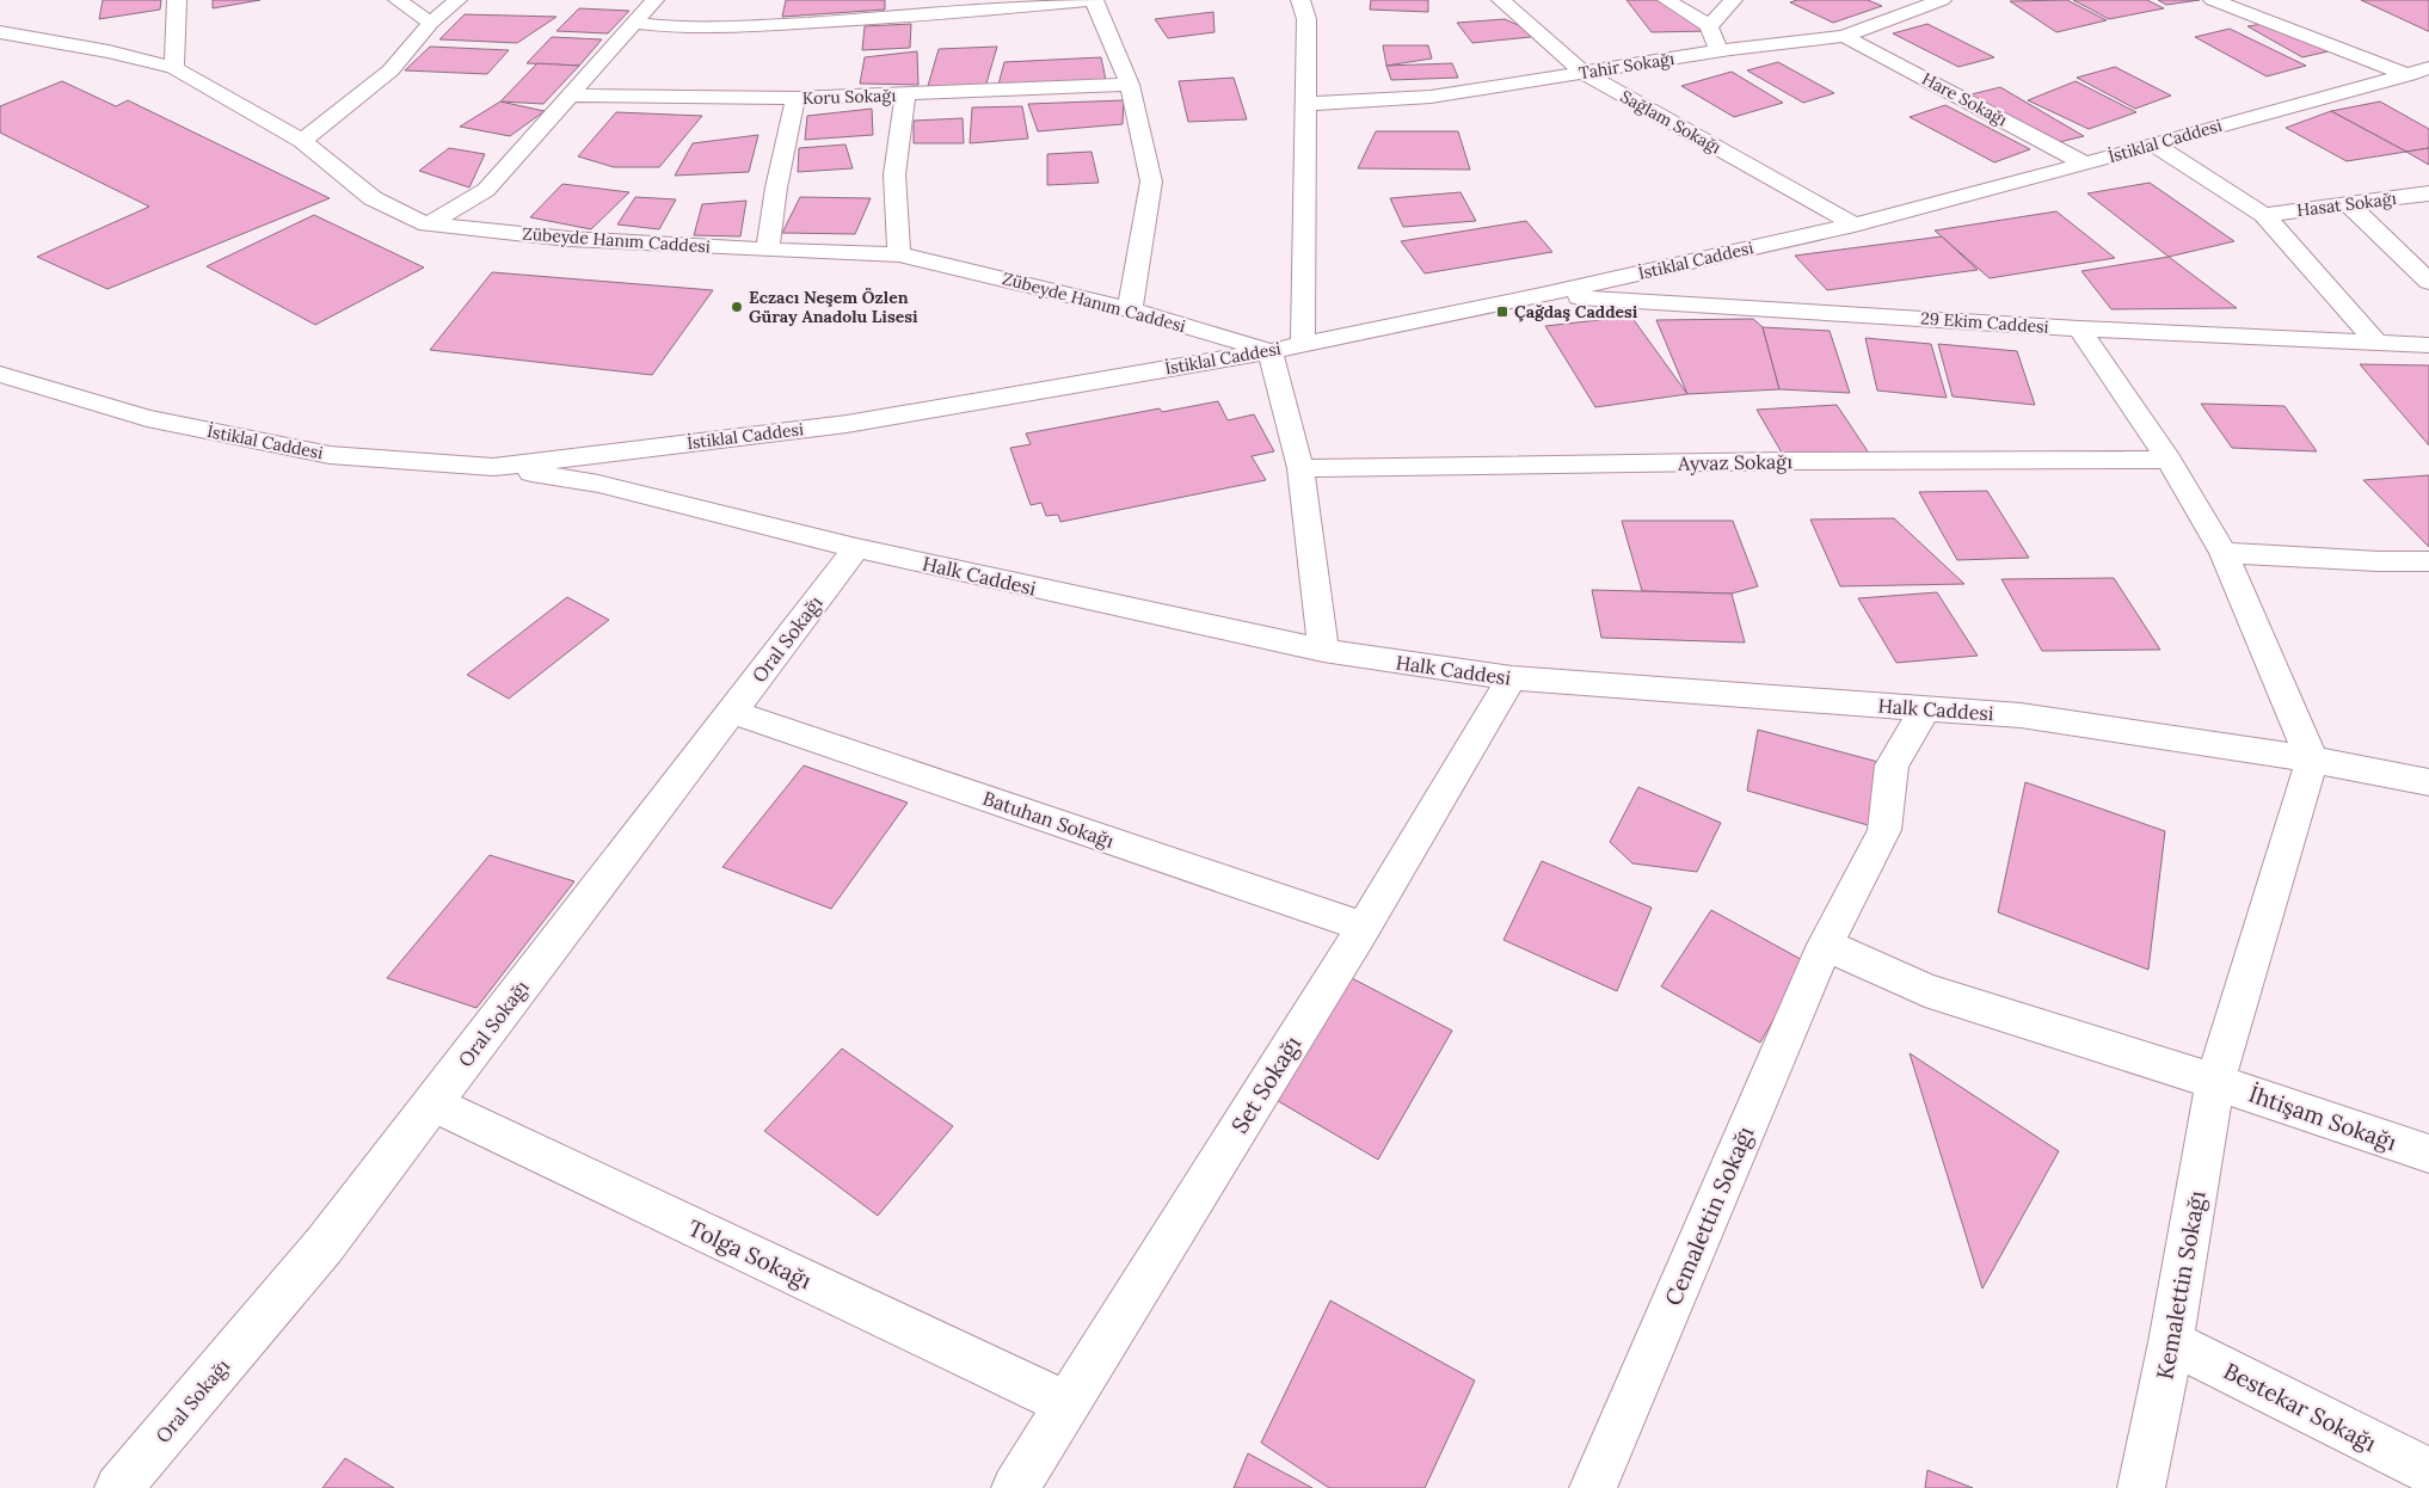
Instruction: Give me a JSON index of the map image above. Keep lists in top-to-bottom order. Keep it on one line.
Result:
{"streets":{"street":["Tahir Sokağı","Koru Sokağı","Hare Sokağı","Sağlam Sokağı","İstiklal Caddesi","Hasat Sokağı","Zübeyde Hanım Caddesi","29 Ekim Caddesi","Ayvaz Sokağı","Halk Caddesi","Oral Sokağı","Batuhan Sokağı","Set Sokağı","İhtişam Sokağı","Cemalettin Sokağı","Tolga Sokağı","Kemalettin Sokağı","Bestekar Sokağı"]},"crossings":[["Tahir Sokağı","Hare Sokağı"],["Tahir Sokağı","Sağlam Sokağı"],["Hare Sokağı","İstiklal Caddesi"],["Sağlam Sokağı","İstiklal Caddesi"],["İstiklal Caddesi","Zübeyde Hanım Caddesi"],["İstiklal Caddesi","29 Ekim Caddesi"],["İstiklal Caddesi","Halk Caddesi"],["Halk Caddesi","Oral Sokağı"],["Halk Caddesi","Set Sokağı"],["Halk Caddesi","Cemalettin Sokağı"],["Halk Caddesi","Kemalettin Sokağı"],["Oral Sokağı","Batuhan Sokağı"],["Oral Sokağı","Tolga Sokağı"],["Batuhan Sokağı","Set Sokağı"],["Set Sokağı","Tolga Sokağı"],["İhtişam Sokağı","Kemalettin Sokağı"],["Kemalettin Sokağı","Bestekar Sokağı"]],"places":{"other":["Eczacı Neşem Özlen Güray Anadolu Lisesi"],"transit":["Çağdaş Caddesi"]}}
